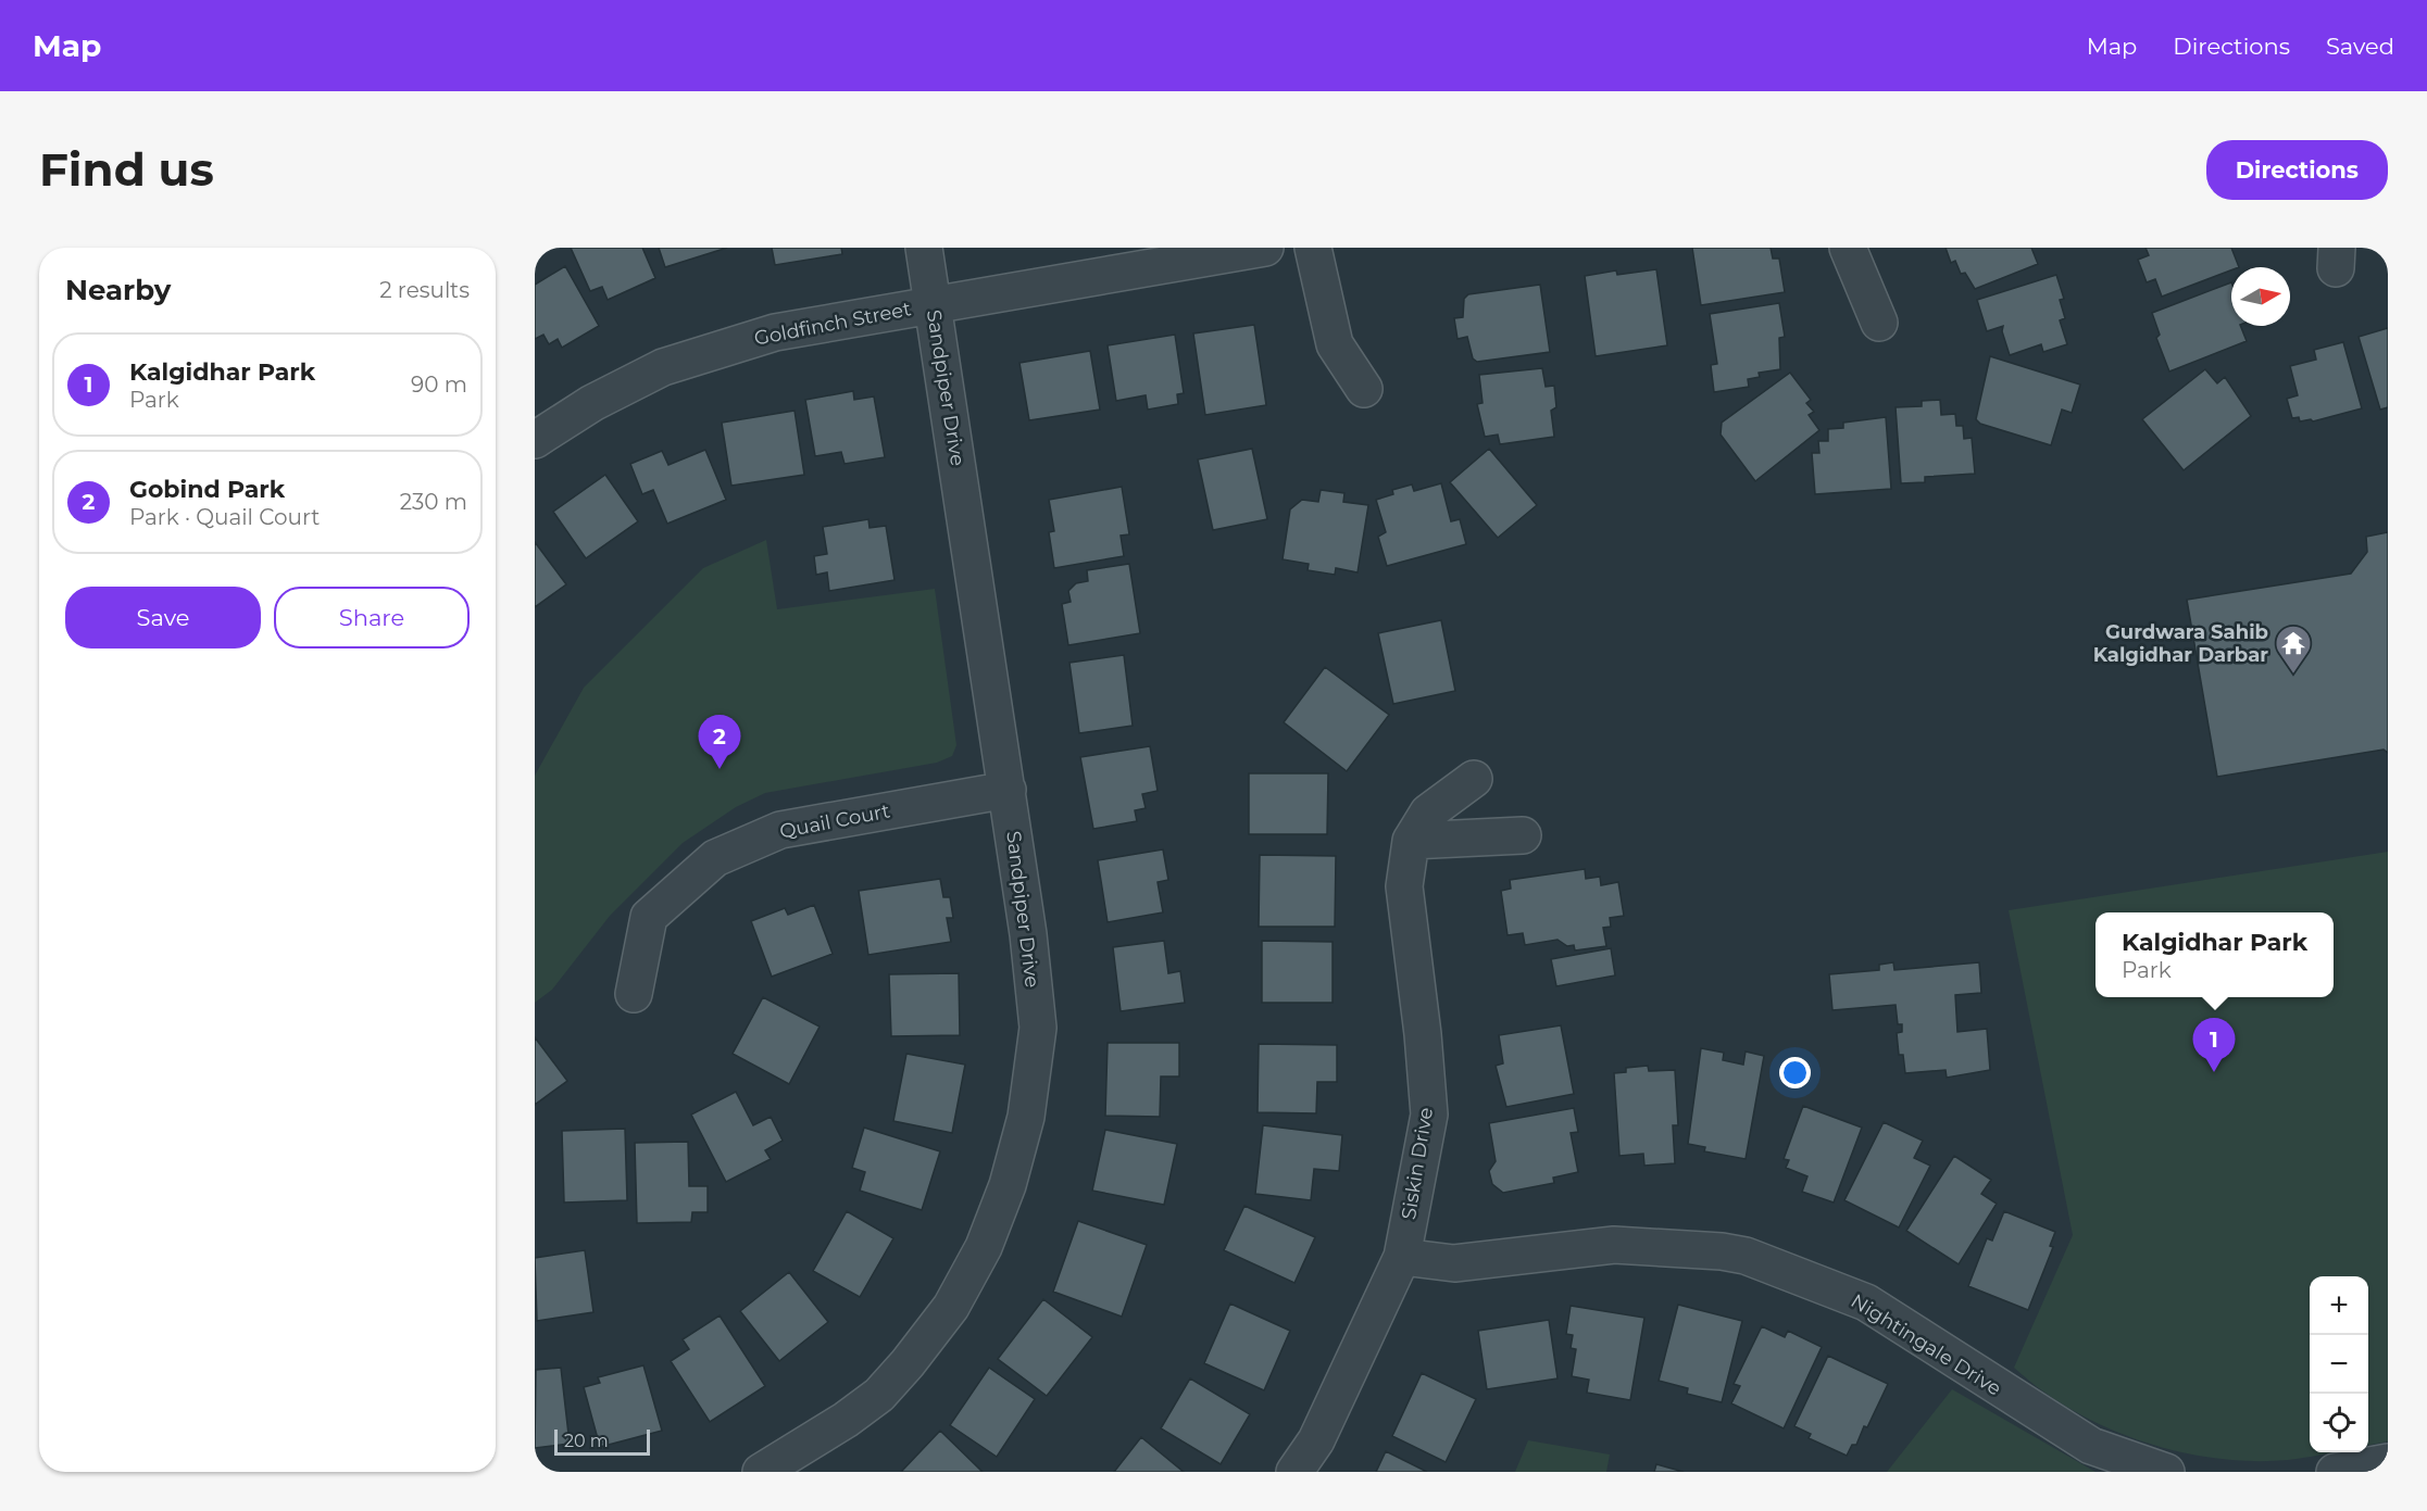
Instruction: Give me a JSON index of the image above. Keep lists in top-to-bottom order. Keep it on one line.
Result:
{"streets":{"street":["Goldfinch Street","Sandpiper Drive","Quail Court","Siskin Drive","Nightingale Drive"]},"crossings":[["Goldfinch Street","Sandpiper Drive"],["Sandpiper Drive","Quail Court"],["Siskin Drive","Nightingale Drive"]],"places":{"temple":["Gurdwara Sahib Kalgidhar Darbar"]},"scale_bar":"20 m","north":"right","page":{"header":"Map","nav":["Map","Directions","Saved"],"buttons":["Directions",["Save","Share"]],"title":"Find us","heading":["Nearby","2 results"],"list":[{"mark":"1","name":"Kalgidhar Park","note":"Park","value":"90 m"},{"mark":"2","name":"Gobind Park","note":"Park · Quail Court","value":"230 m"}],"pins":["2","1"],"popup":["Kalgidhar Park","Park"],"map_buttons":["+","−"],"scale":"20 m"}}
